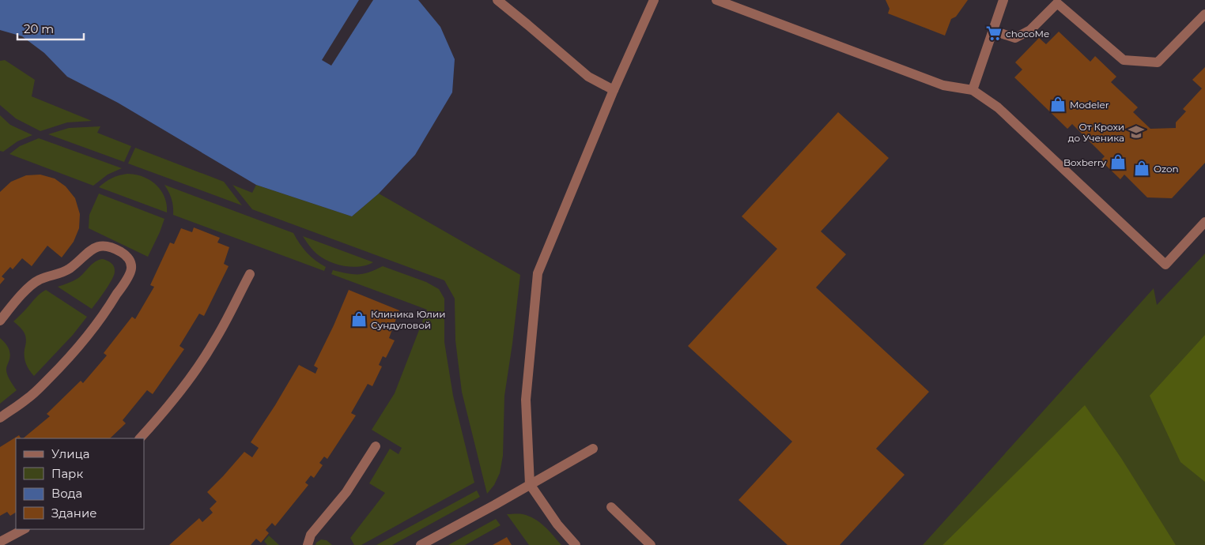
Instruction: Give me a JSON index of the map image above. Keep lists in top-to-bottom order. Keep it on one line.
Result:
{"places":{"supermarket":["chocoMe"],"shop":["Modeler","Boxberry","Ozon","Клиника Юлии Сундуловой"],"school or university":["От Крохи до Ученика"]},"legend":["Улица","Парк","Вода","Здание"],"scale_bar":"20 m"}
